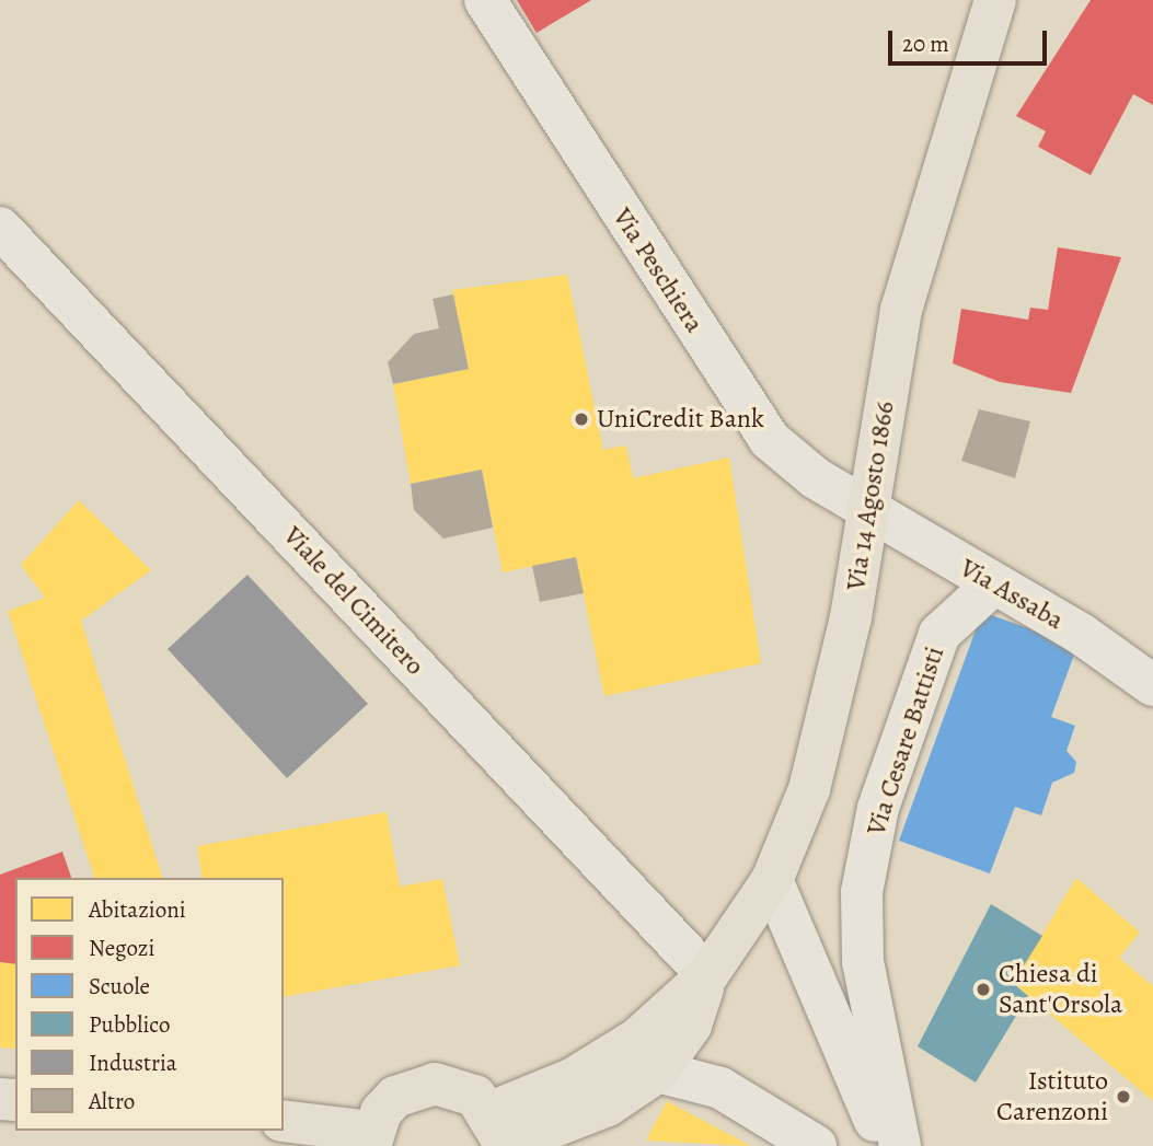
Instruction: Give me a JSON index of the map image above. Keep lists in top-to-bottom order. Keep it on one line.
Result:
{"streets":{"main road":["Via 14 Agosto 1866"],"street":["Via Peschiera","Via Assaba","Viale del Cimitero","Via Cesare Battisti"]},"crossings":[["Via Peschiera","Via 14 Agosto 1866"],["Via Peschiera","Via Assaba"],["Via 14 Agosto 1866","Via Assaba"],["Via 14 Agosto 1866","Viale del Cimitero"],["Via Assaba","Via Cesare Battisti"]],"places":["UniCredit Bank","Chiesa di Sant'Orsola","Istituto Carenzoni"],"legend":["Abitazioni","Negozi","Scuole","Pubblico","Industria","Altro"],"scale_bar":"20 m"}
